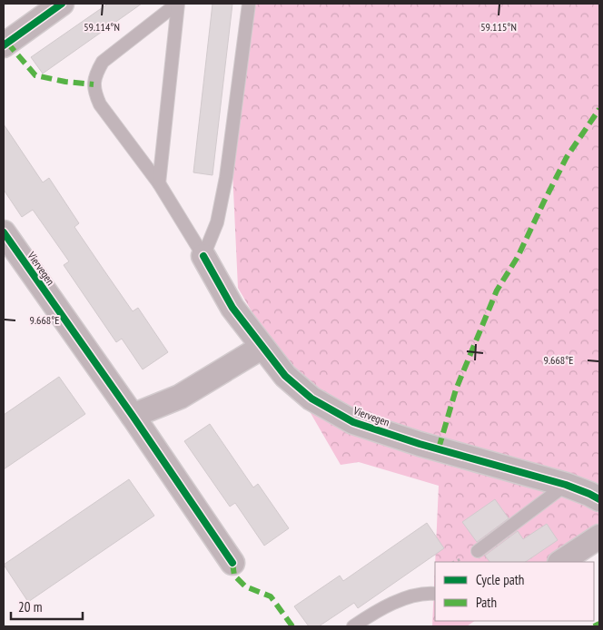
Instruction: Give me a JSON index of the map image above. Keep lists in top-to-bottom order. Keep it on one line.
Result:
{"streets":{"street":["Viervegen"]},"legend":["Cycle path","Path"],"scale_bar":"20 m","coordinates":["59.114°N","59.115°N","9.668°E"]}
